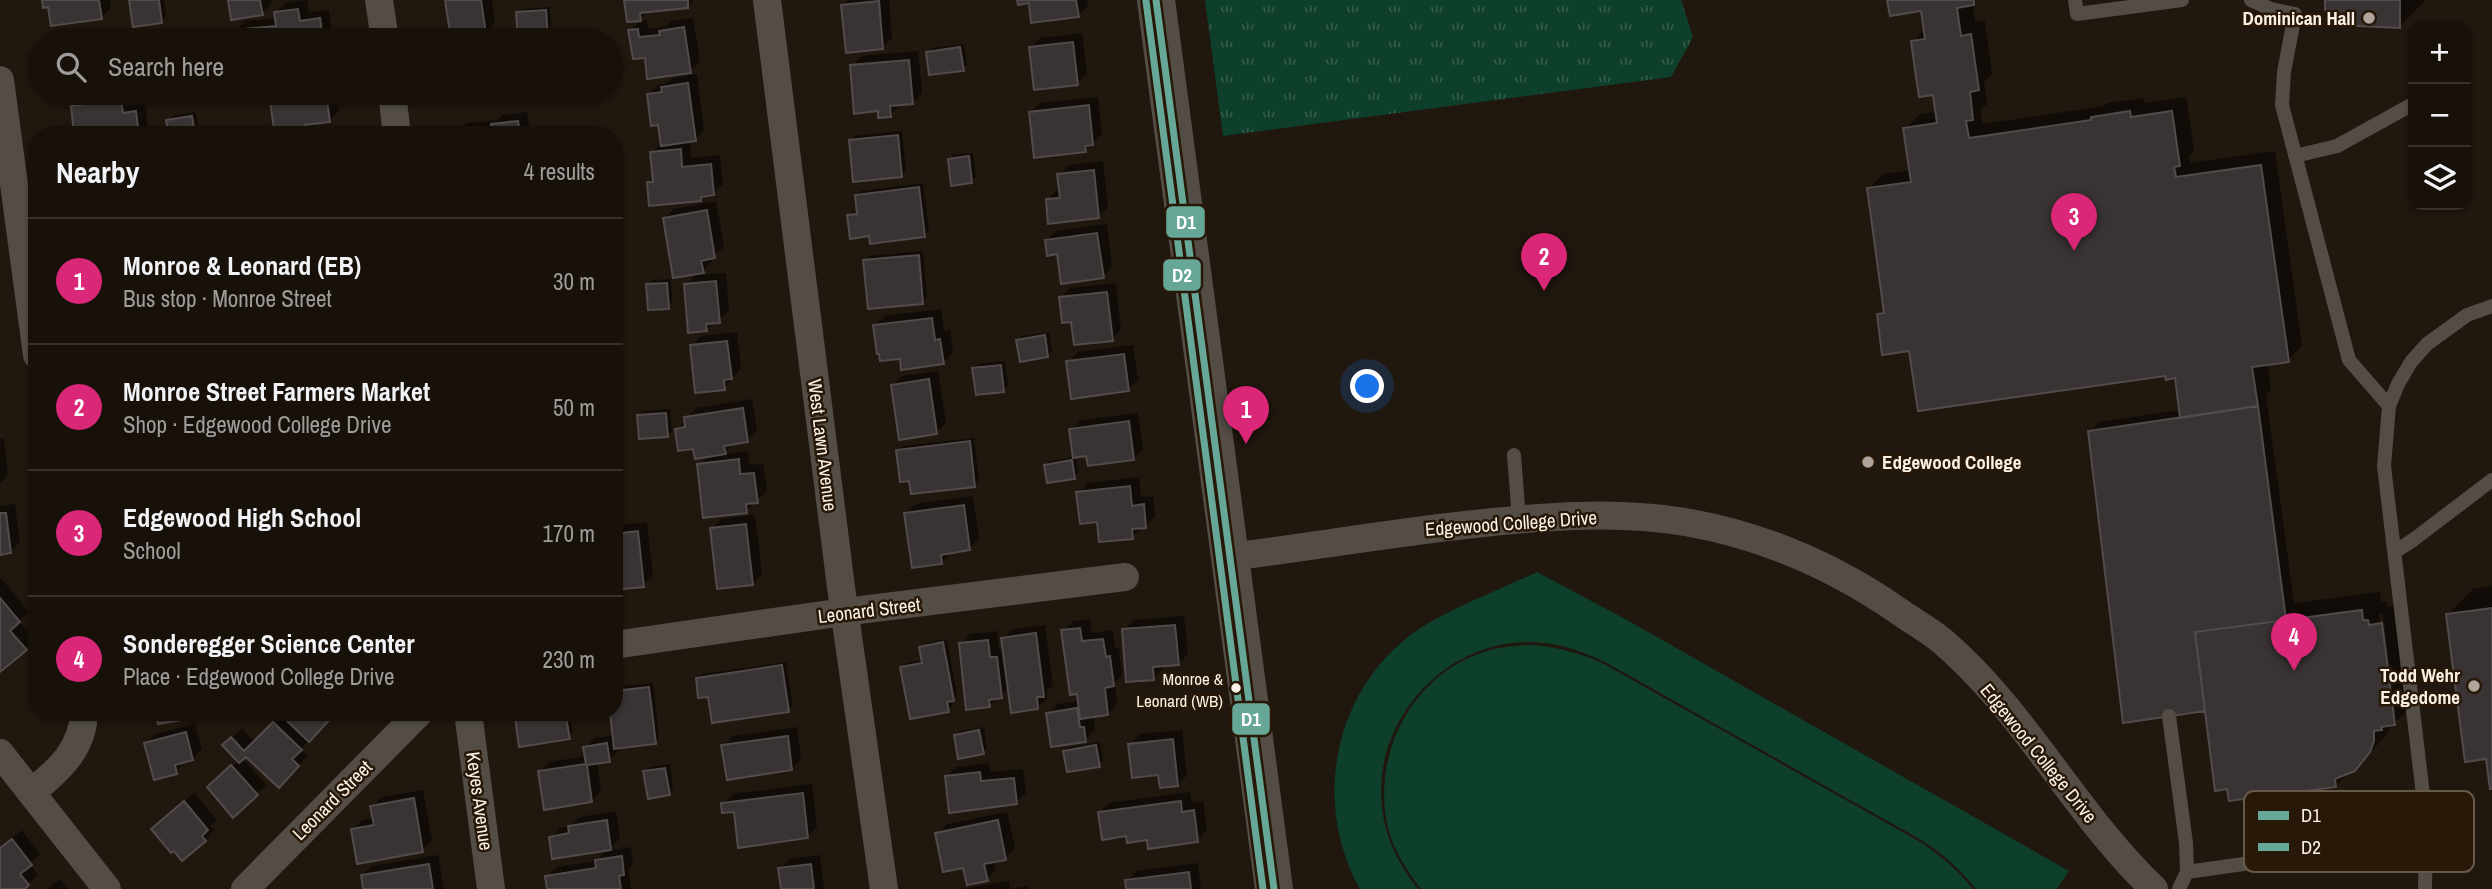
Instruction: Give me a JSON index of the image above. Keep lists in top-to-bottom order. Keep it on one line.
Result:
{"streets":{"street":["West Lawn Avenue","Edgewood College Drive","Leonard Street","Keyes Avenue"]},"crossings":[["West Lawn Avenue","Leonard Street"]],"places":["Dominican Hall","Edgewood College","Todd Wehr Edgedome","Monroe & Leonard (WB)"],"lines":["transit line D1","transit line D2"],"legend":["D1","D2"],"page":{"map_buttons":["+","−"],"search":"Search here","heading":["Nearby","4 results"],"pins":["3","2","1","4"],"list":[{"mark":"1","name":"Monroe & Leonard (EB)","note":"Bus stop · Monroe Street","value":"30 m"},{"mark":"2","name":"Monroe Street Farmers Market","note":"Shop · Edgewood College Drive","value":"50 m"},{"mark":"3","name":"Edgewood High School","note":"School","value":"170 m"},{"mark":"4","name":"Sonderegger Science Center","note":"Place · Edgewood College Drive","value":"230 m"}]}}
